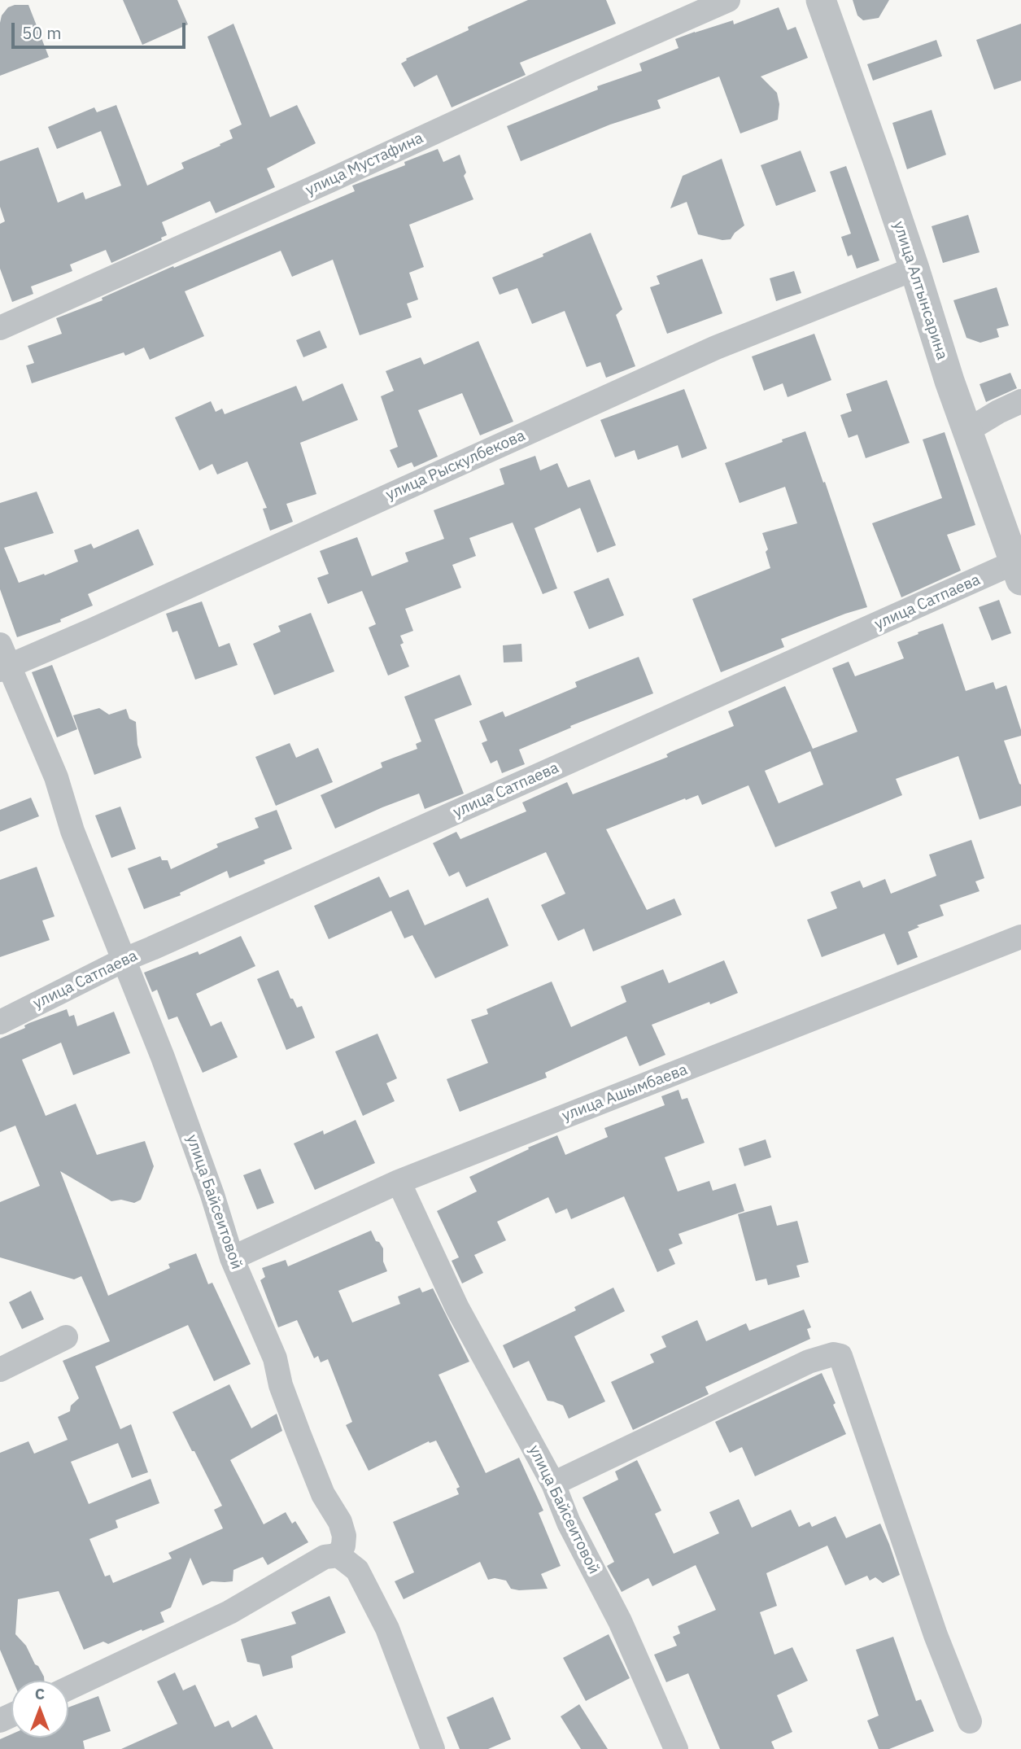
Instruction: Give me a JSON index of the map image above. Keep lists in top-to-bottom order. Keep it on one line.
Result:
{"streets":{"street":["улица Мустафина","улица Алтынсарина","улица Рыскулбекова","улица Сатпаева","улица Ашымбаева","улица Байсеитовой"]},"crossings":[["улица Алтынсарина","улица Рыскулбекова"],["улица Алтынсарина","улица Сатпаева"],["улица Рыскулбекова","улица Байсеитовой"],["улица Сатпаева","улица Байсеитовой"],["улица Ашымбаева","улица Байсеитовой"]],"scale_bar":"50 m","north":"top"}
